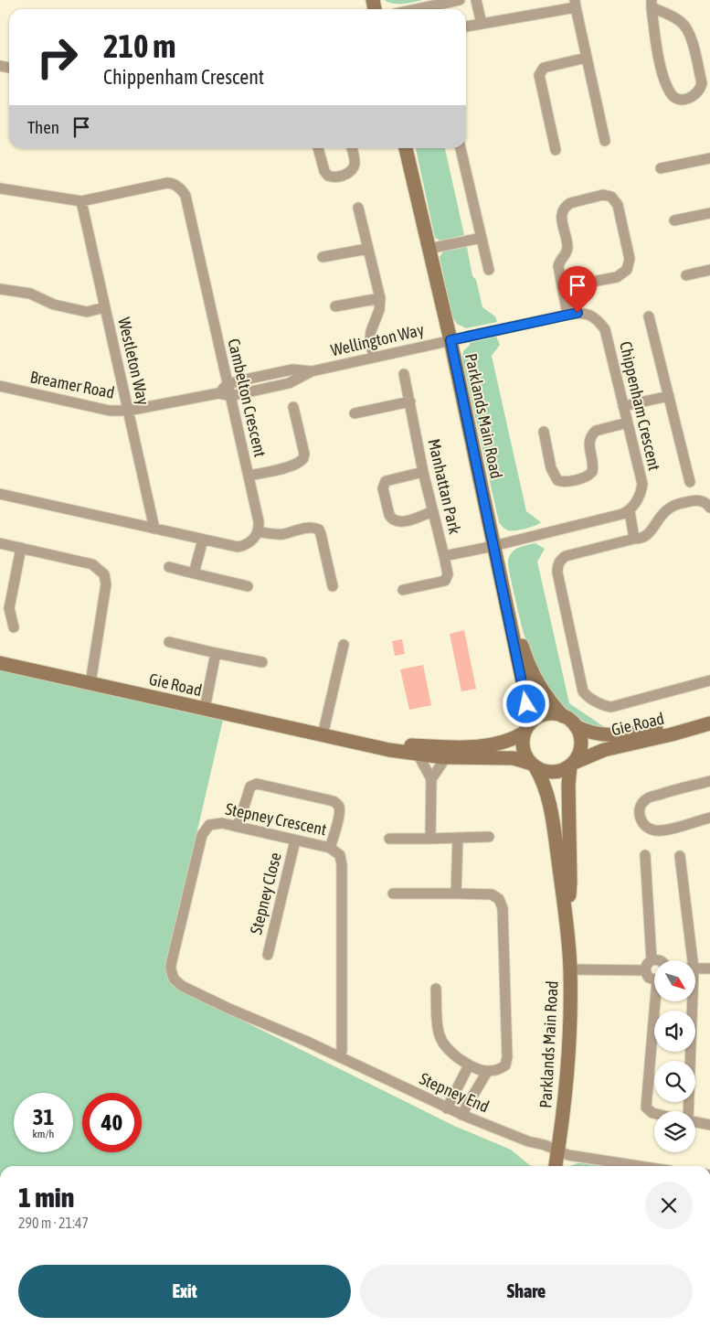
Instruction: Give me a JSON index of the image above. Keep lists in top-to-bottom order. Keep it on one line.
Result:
{"streets":{"street":["Wellington Way","Westleton Way","Breamer Road","Cambelton Crescent","Chippenham Crescent","Parklands Main Road","Manhattan Park","Gie Road","Stepney Crescent","Stepney Close","Stepney End"]},"crossings":[["Wellington Way","Breamer Road"],["Wellington Way","Cambelton Crescent"],["Wellington Way","Chippenham Crescent"],["Wellington Way","Parklands Main Road"],["Westleton Way","Breamer Road"],["Westleton Way","Cambelton Crescent"],["Breamer Road","Cambelton Crescent"],["Chippenham Crescent","Parklands Main Road"],["Parklands Main Road","Manhattan Park"],["Parklands Main Road","Gie Road"],["Parklands Main Road","Stepney End"],["Stepney Crescent","Stepney Close"],["Stepney Crescent","Stepney End"]],"north":"bottom right","page":{"turn":["210 m","Chippenham Crescent"],"then":"Then","speed":"31 km/h","limit":"40","heading":["1 min","290 m · 21:47"],"buttons":["Exit","Share"]}}
